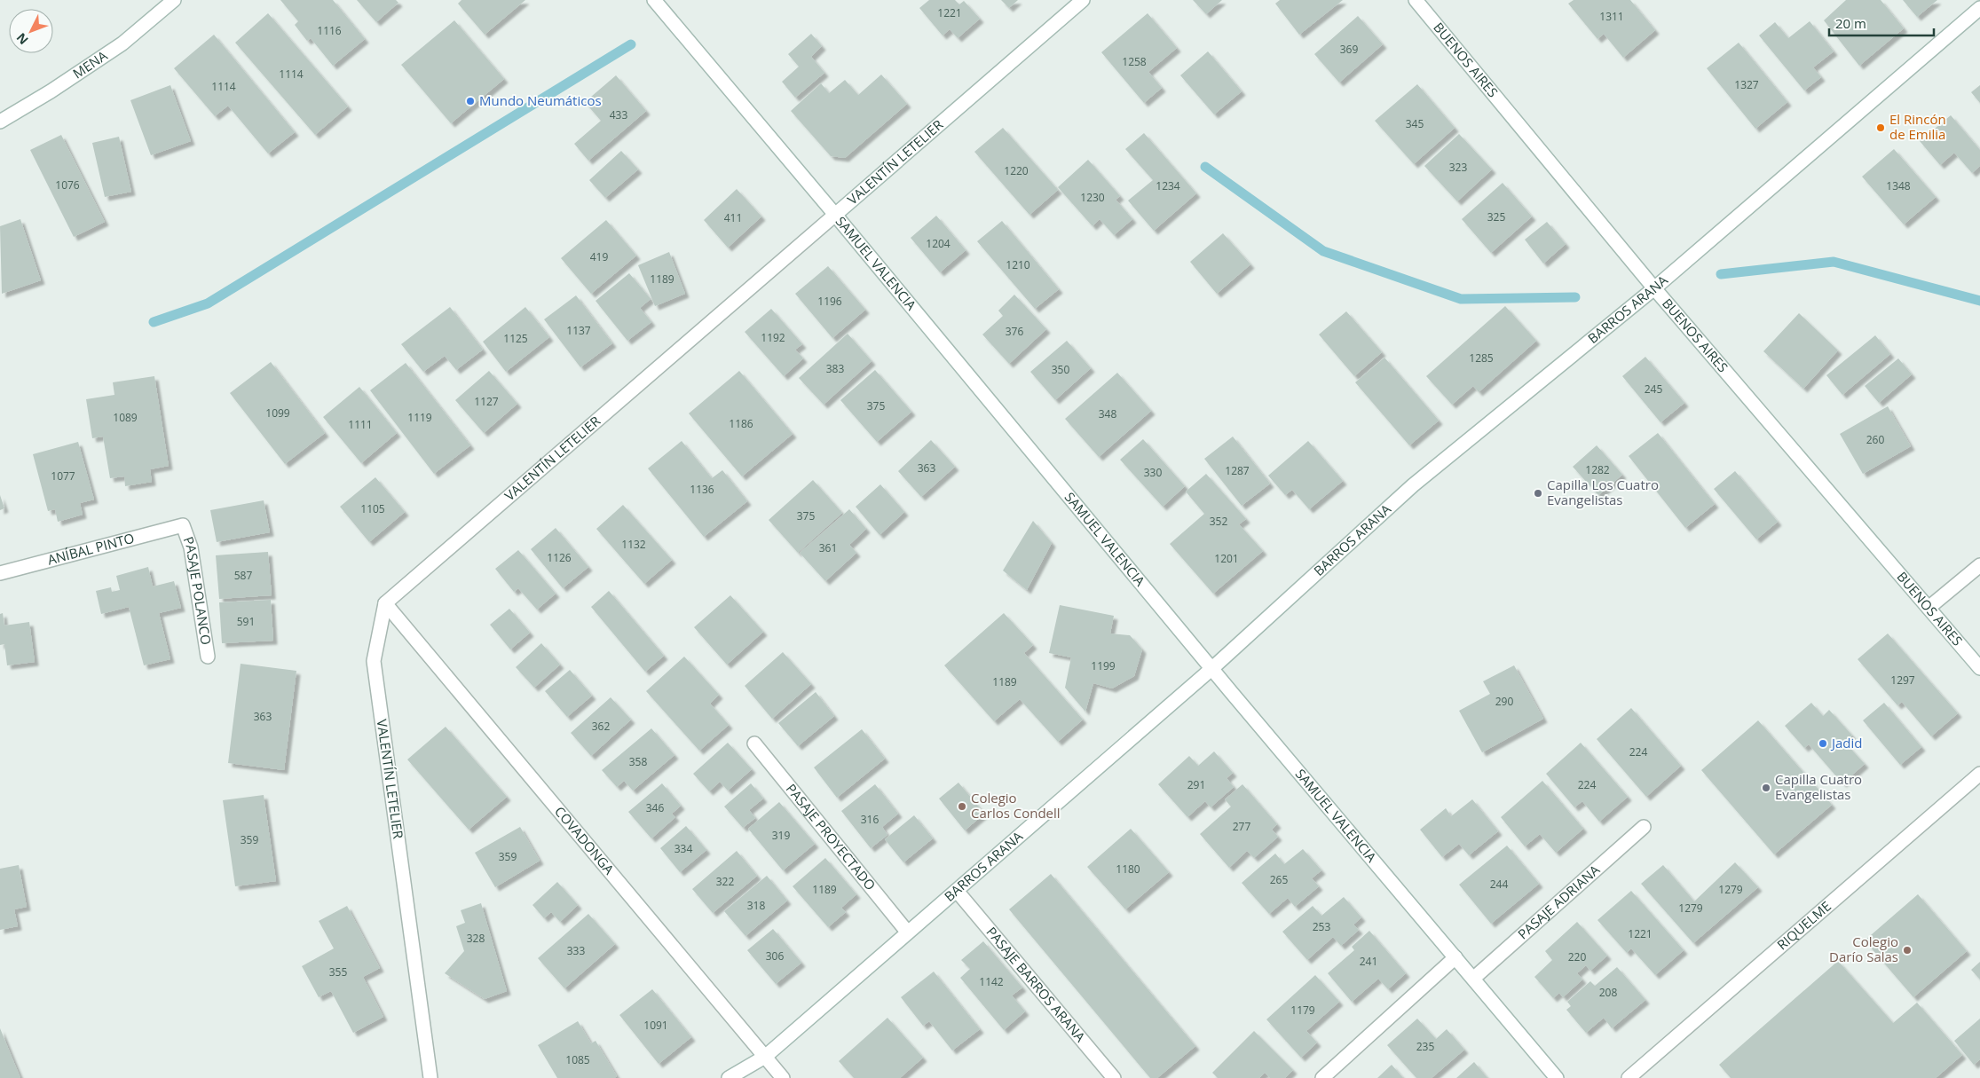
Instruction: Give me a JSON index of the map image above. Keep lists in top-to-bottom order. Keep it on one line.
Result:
{"streets":{"street":["BUENOS AIRES","MENA","VALENTÍN LETELIER","SAMUEL VALENCIA","BARROS ARANA","ANÍBAL PINTO","PASAJE POLANCO","PASAJE PROYECTADO","COVADONGA","PASAJE ADRIANA","RIQUELME","PASAJE BARROS ARANA"]},"crossings":[["BUENOS AIRES","BARROS ARANA"],["VALENTÍN LETELIER","SAMUEL VALENCIA"],["VALENTÍN LETELIER","COVADONGA"],["SAMUEL VALENCIA","BARROS ARANA"],["SAMUEL VALENCIA","PASAJE ADRIANA"],["BARROS ARANA","PASAJE PROYECTADO"],["BARROS ARANA","COVADONGA"],["BARROS ARANA","PASAJE BARROS ARANA"],["ANÍBAL PINTO","PASAJE POLANCO"]],"places":["Mundo Neumáticos","El Rincón de Emilia","Capilla Los Cuatro Evangelistas","Jadid","Capilla Cuatro Evangelistas","Colegio Carlos Condell","Colegio Darío Salas"],"house_numbers":["1221","1311","1116","369","1258","1114","1327","1114","433","345","323","1220","1076","1234","1348","1230","325","411","1204","419","1210","1189","1196","1137","376","1192","1125","1285","383","350","245","1127","375","1099","348","1089","1119","1186","1111","260","363","1282","1287","330","1077","1136","1105","375","352","1132","361","1126","1201","587","591","1199","1297","1189","290","363","362","224","358","291","224","346","316","277","319","359","334","359","1180","265","322","244","1189","1279","318","1279","253","1221","328","333","306","220","241","355","1142","208","1179","1091","235","1085"],"scale_bar":"20 m","north":"bottom left"}
